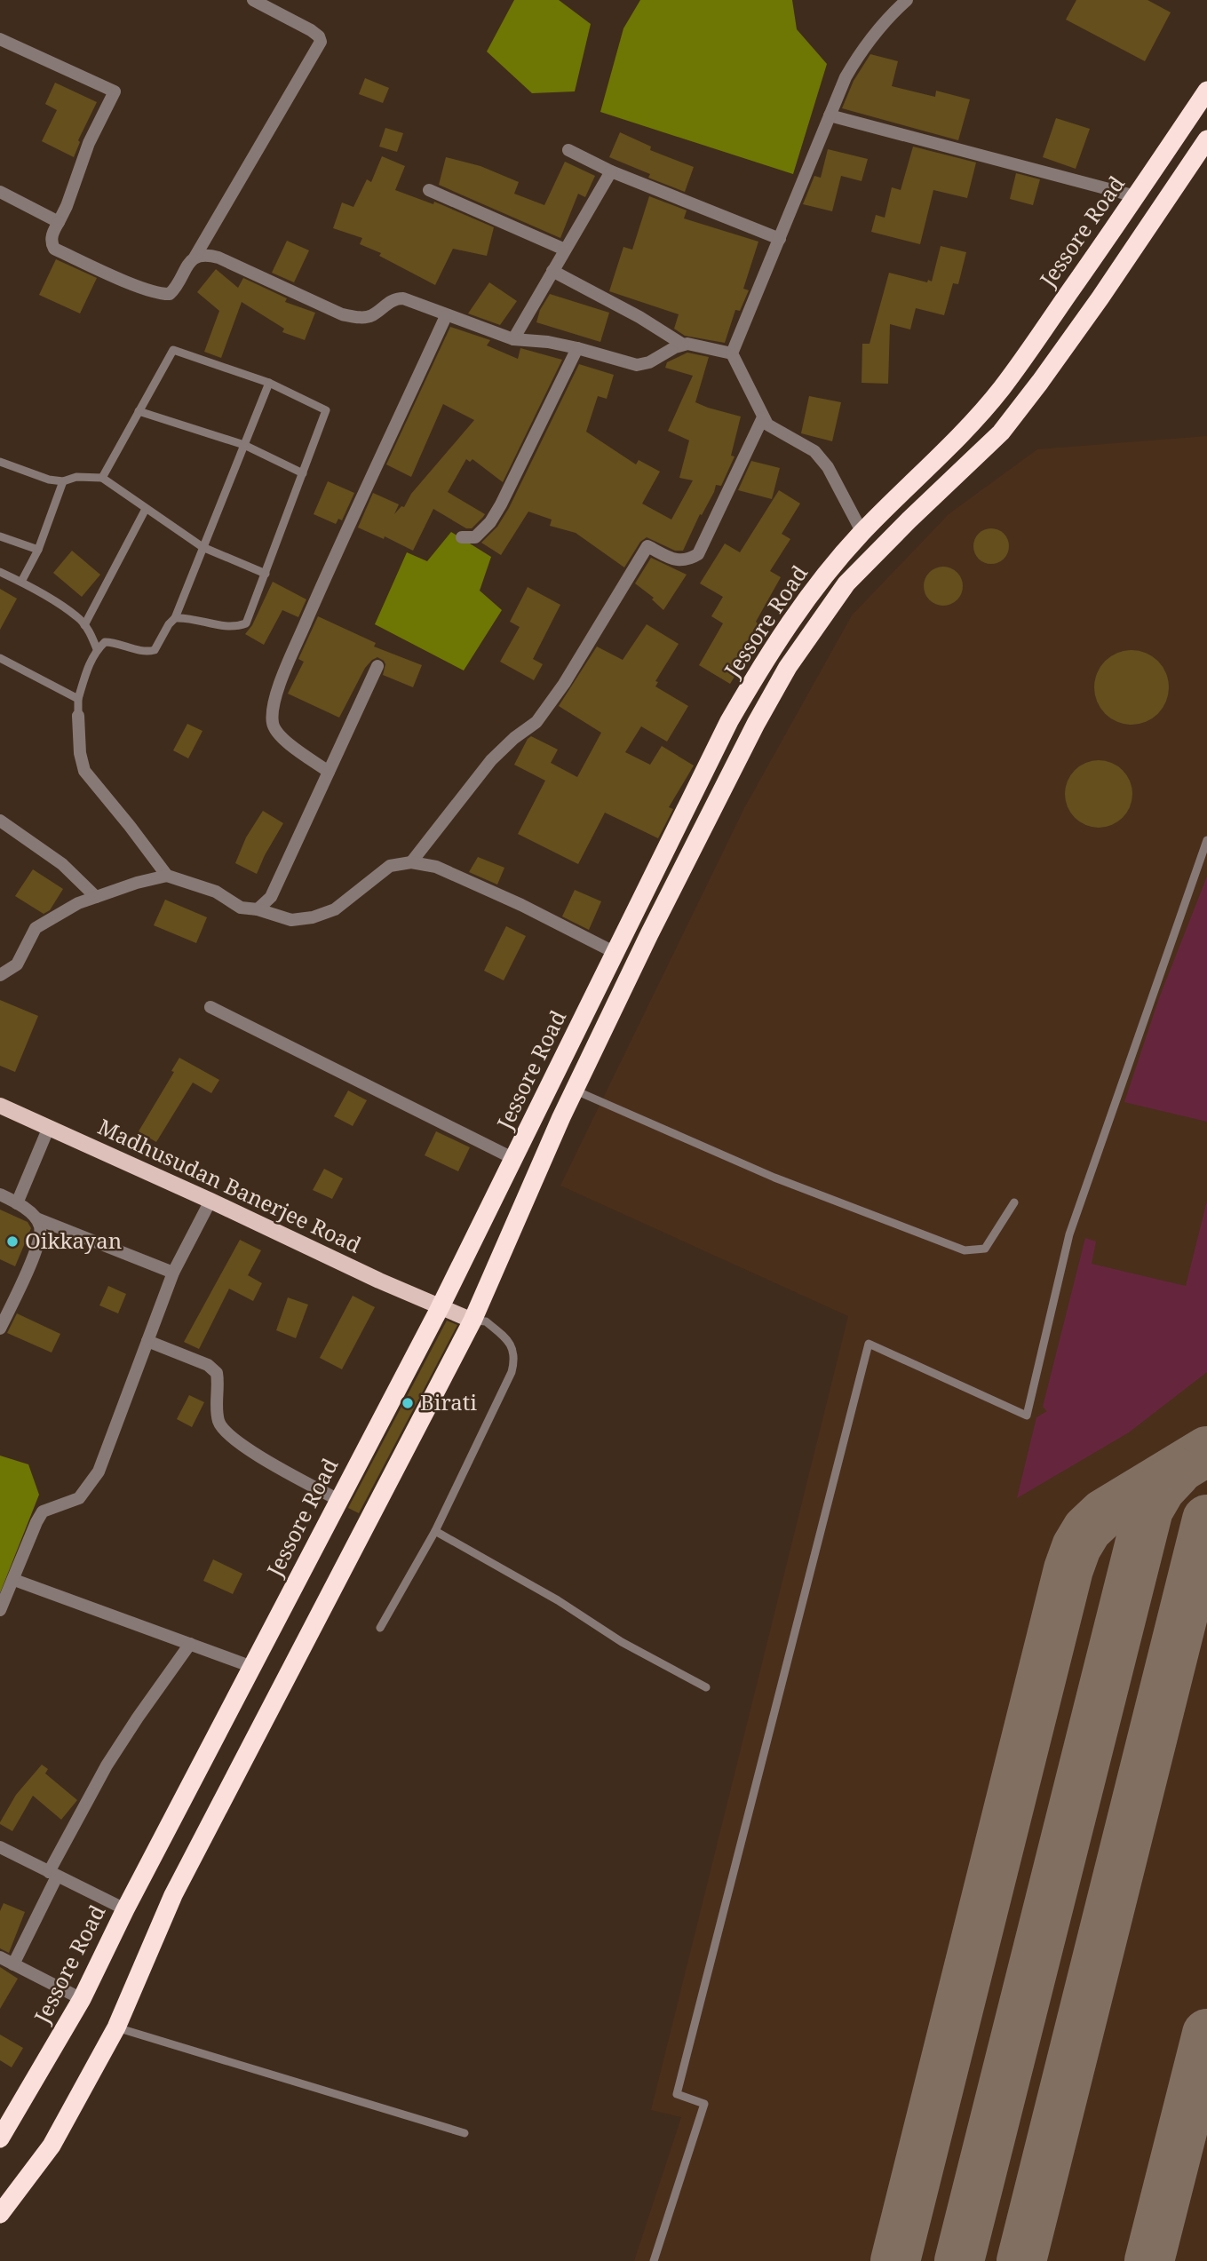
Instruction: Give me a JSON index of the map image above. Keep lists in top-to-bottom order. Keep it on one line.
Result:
{"streets":{"highway":["Jessore Road"],"main road":["Madhusudan Banerjee Road"]},"crossings":[["Jessore Road","Madhusudan Banerjee Road"]],"places":["Oikkayan","Birati"]}
